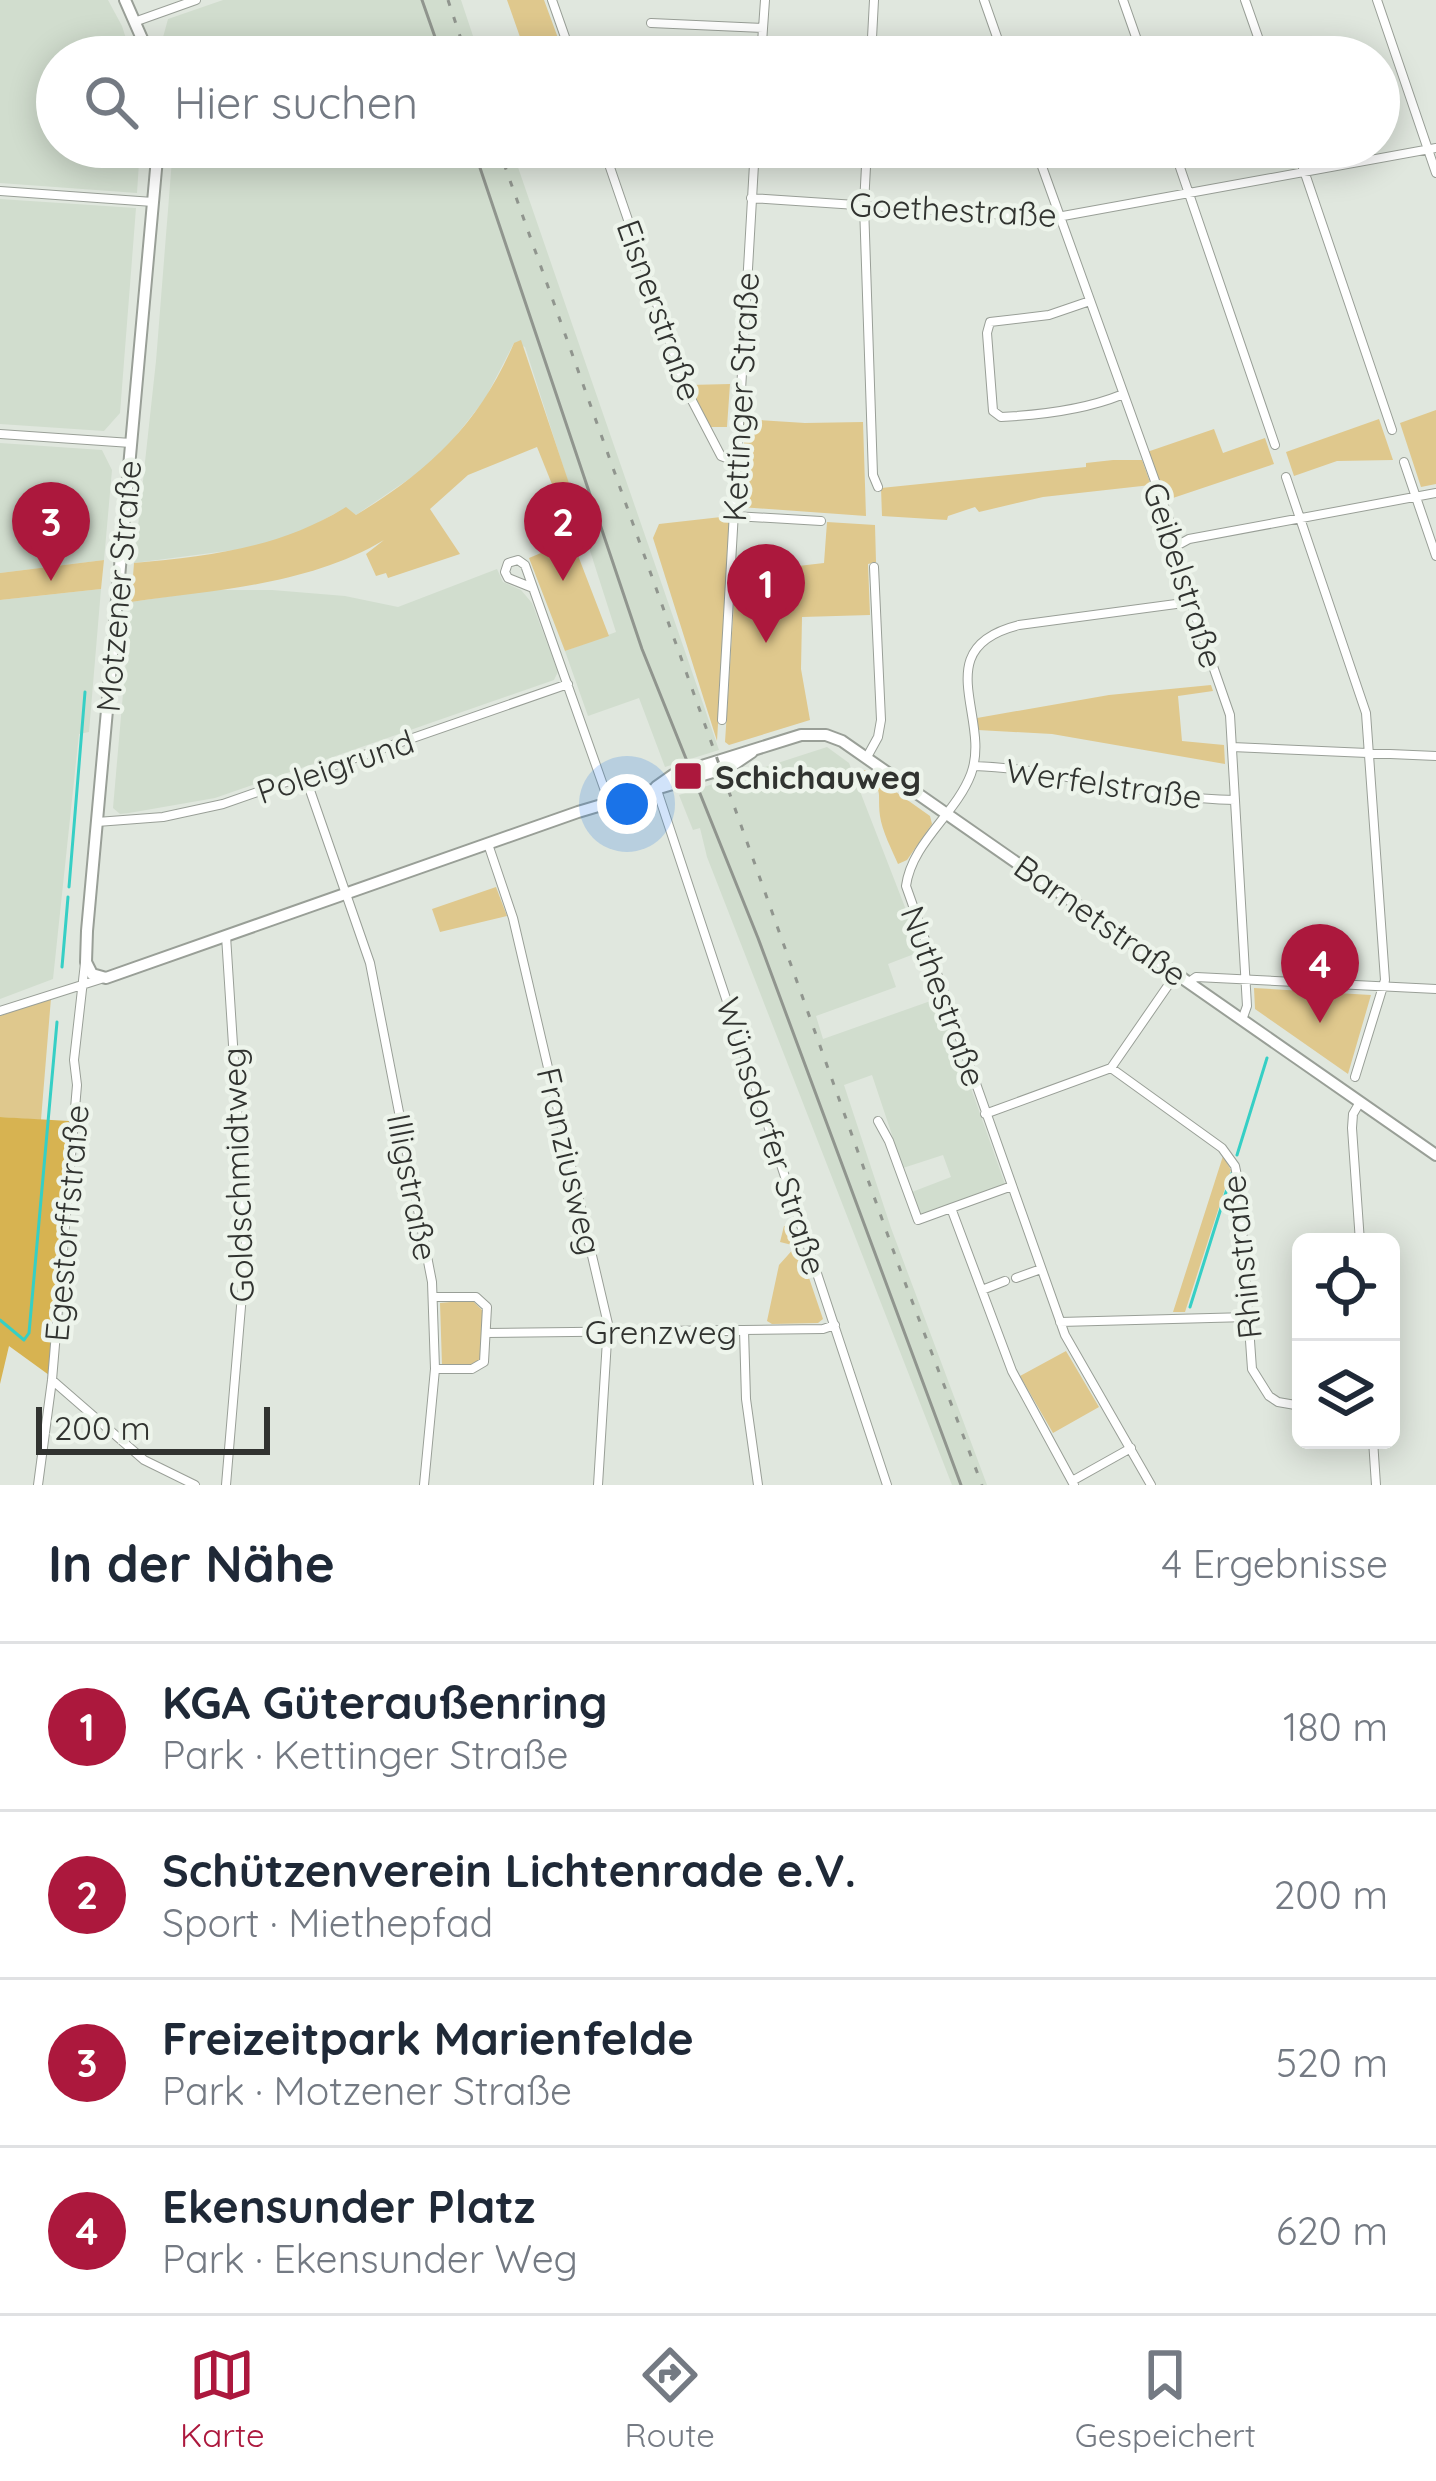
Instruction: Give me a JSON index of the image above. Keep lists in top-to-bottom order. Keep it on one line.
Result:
{"streets":{"street":["Goethestraße","Eisnerstraße","Kettinger Straße","Geibelstraße","Motzener Straße","Poleigrund","Werfelstraße","Barnetstraße","Nuthestraße","Wünsdorfer Straße","Franziusweg","Goldschmidtweg","Illigstraße","Egestorffstraße","Rhinstraße","Grenzweg"]},"crossings":[["Goethestraße","Kettinger Straße"],["Goethestraße","Geibelstraße"],["Eisnerstraße","Kettinger Straße"],["Geibelstraße","Werfelstraße"],["Geibelstraße","Barnetstraße"],["Motzener Straße","Poleigrund"],["Motzener Straße","Egestorffstraße"],["Poleigrund","Illigstraße"],["Werfelstraße","Nuthestraße"],["Barnetstraße","Nuthestraße"],["Barnetstraße","Wünsdorfer Straße"],["Wünsdorfer Straße","Grenzweg"],["Franziusweg","Grenzweg"]],"places":{"transit":["Schichauweg"]},"scale_bar":"200 m","page":{"search":"Hier suchen","pins":["2","3","1","4"],"scale":"200 m","heading":["In der Nähe","4 Ergebnisse"],"list":[{"mark":"1","name":"KGA Güteraußenring","note":"Park · Kettinger Straße","value":"180 m"},{"mark":"2","name":"Schützenverein Lichtenrade e.V.","note":"Sport · Miethepfad","value":"200 m"},{"mark":"3","name":"Freizeitpark Marienfelde","note":"Park · Motzener Straße","value":"520 m"},{"mark":"4","name":"Ekensunder Platz","note":"Park · Ekensunder Weg","value":"620 m"}],"nav":["Karte","Route","Gespeichert"]}}
